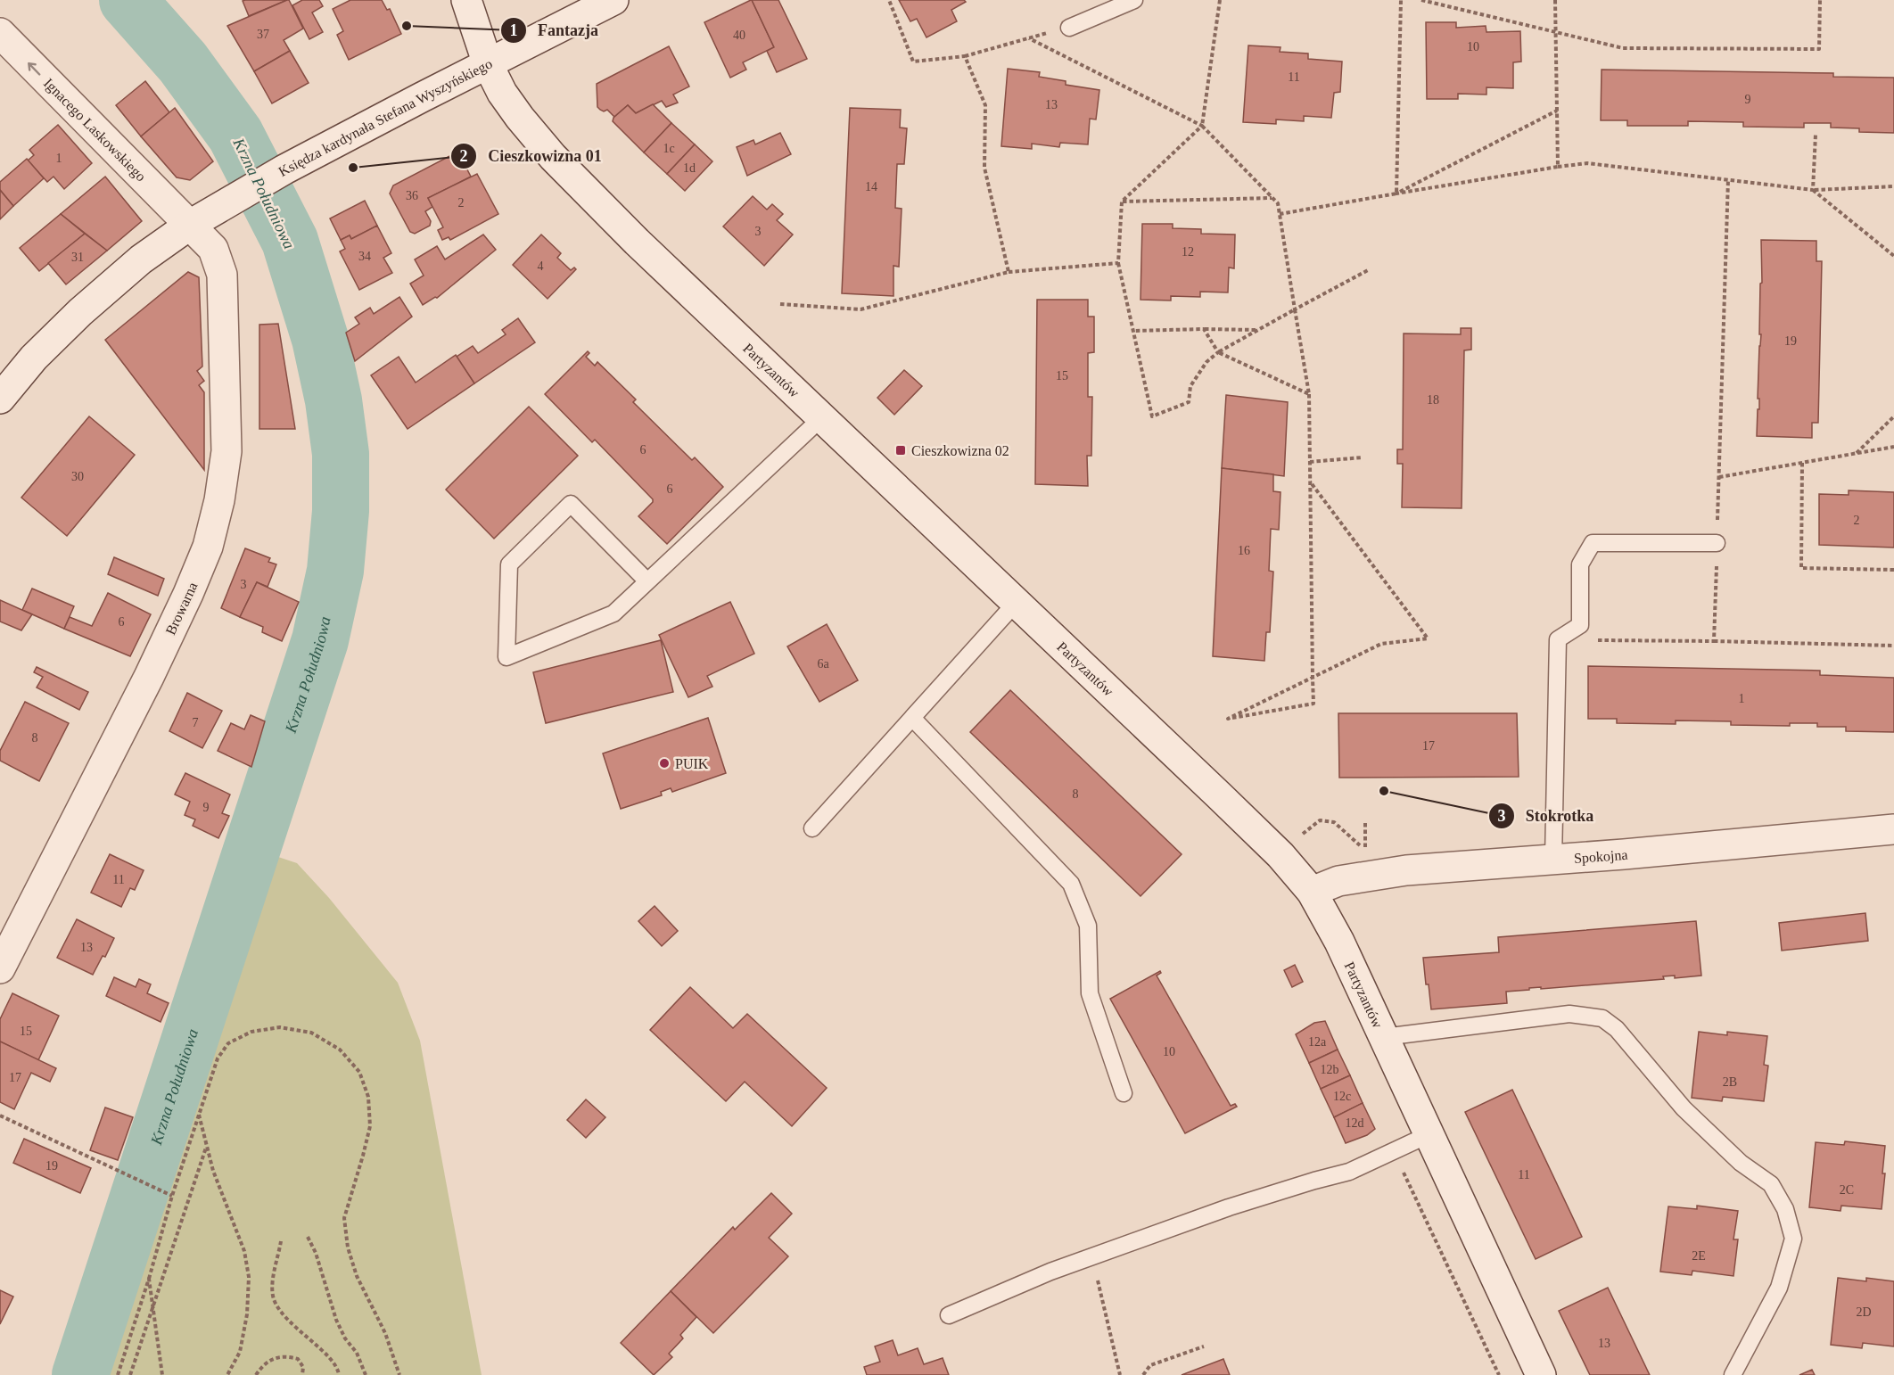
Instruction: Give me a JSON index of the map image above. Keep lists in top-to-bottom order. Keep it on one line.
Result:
{"streets":{"street":["Księdza kardynała Stefana Wyszyńskiego","Ignacego Laskowskiego","Partyzantów","Browarna","Spokojna"]},"crossings":[["Księdza kardynała Stefana Wyszyńskiego","Ignacego Laskowskiego"],["Księdza kardynała Stefana Wyszyńskiego","Partyzantów"],["Księdza kardynała Stefana Wyszyńskiego","Browarna"],["Ignacego Laskowskiego","Browarna"],["Partyzantów","Spokojna"]],"one_way":["Ignacego Laskowskiego"],"water":["Krzna Południowa"],"places":{"other":["Fantazja","Cieszkowizna 01","PUIK","Stokrotka"],"transit":["Cieszkowizna 02"]},"house_numbers":["37","40","10","11","9","13","1c","1","1d","14","36","2","3","12","34","31","4","19","15","18","6","30","6","2","16","3","6","6a","1","7","8","17","8","9","11","13","15","12a","10","12b","17","2B","12c","12d","19","11","2C","2E","2D","13"]}
